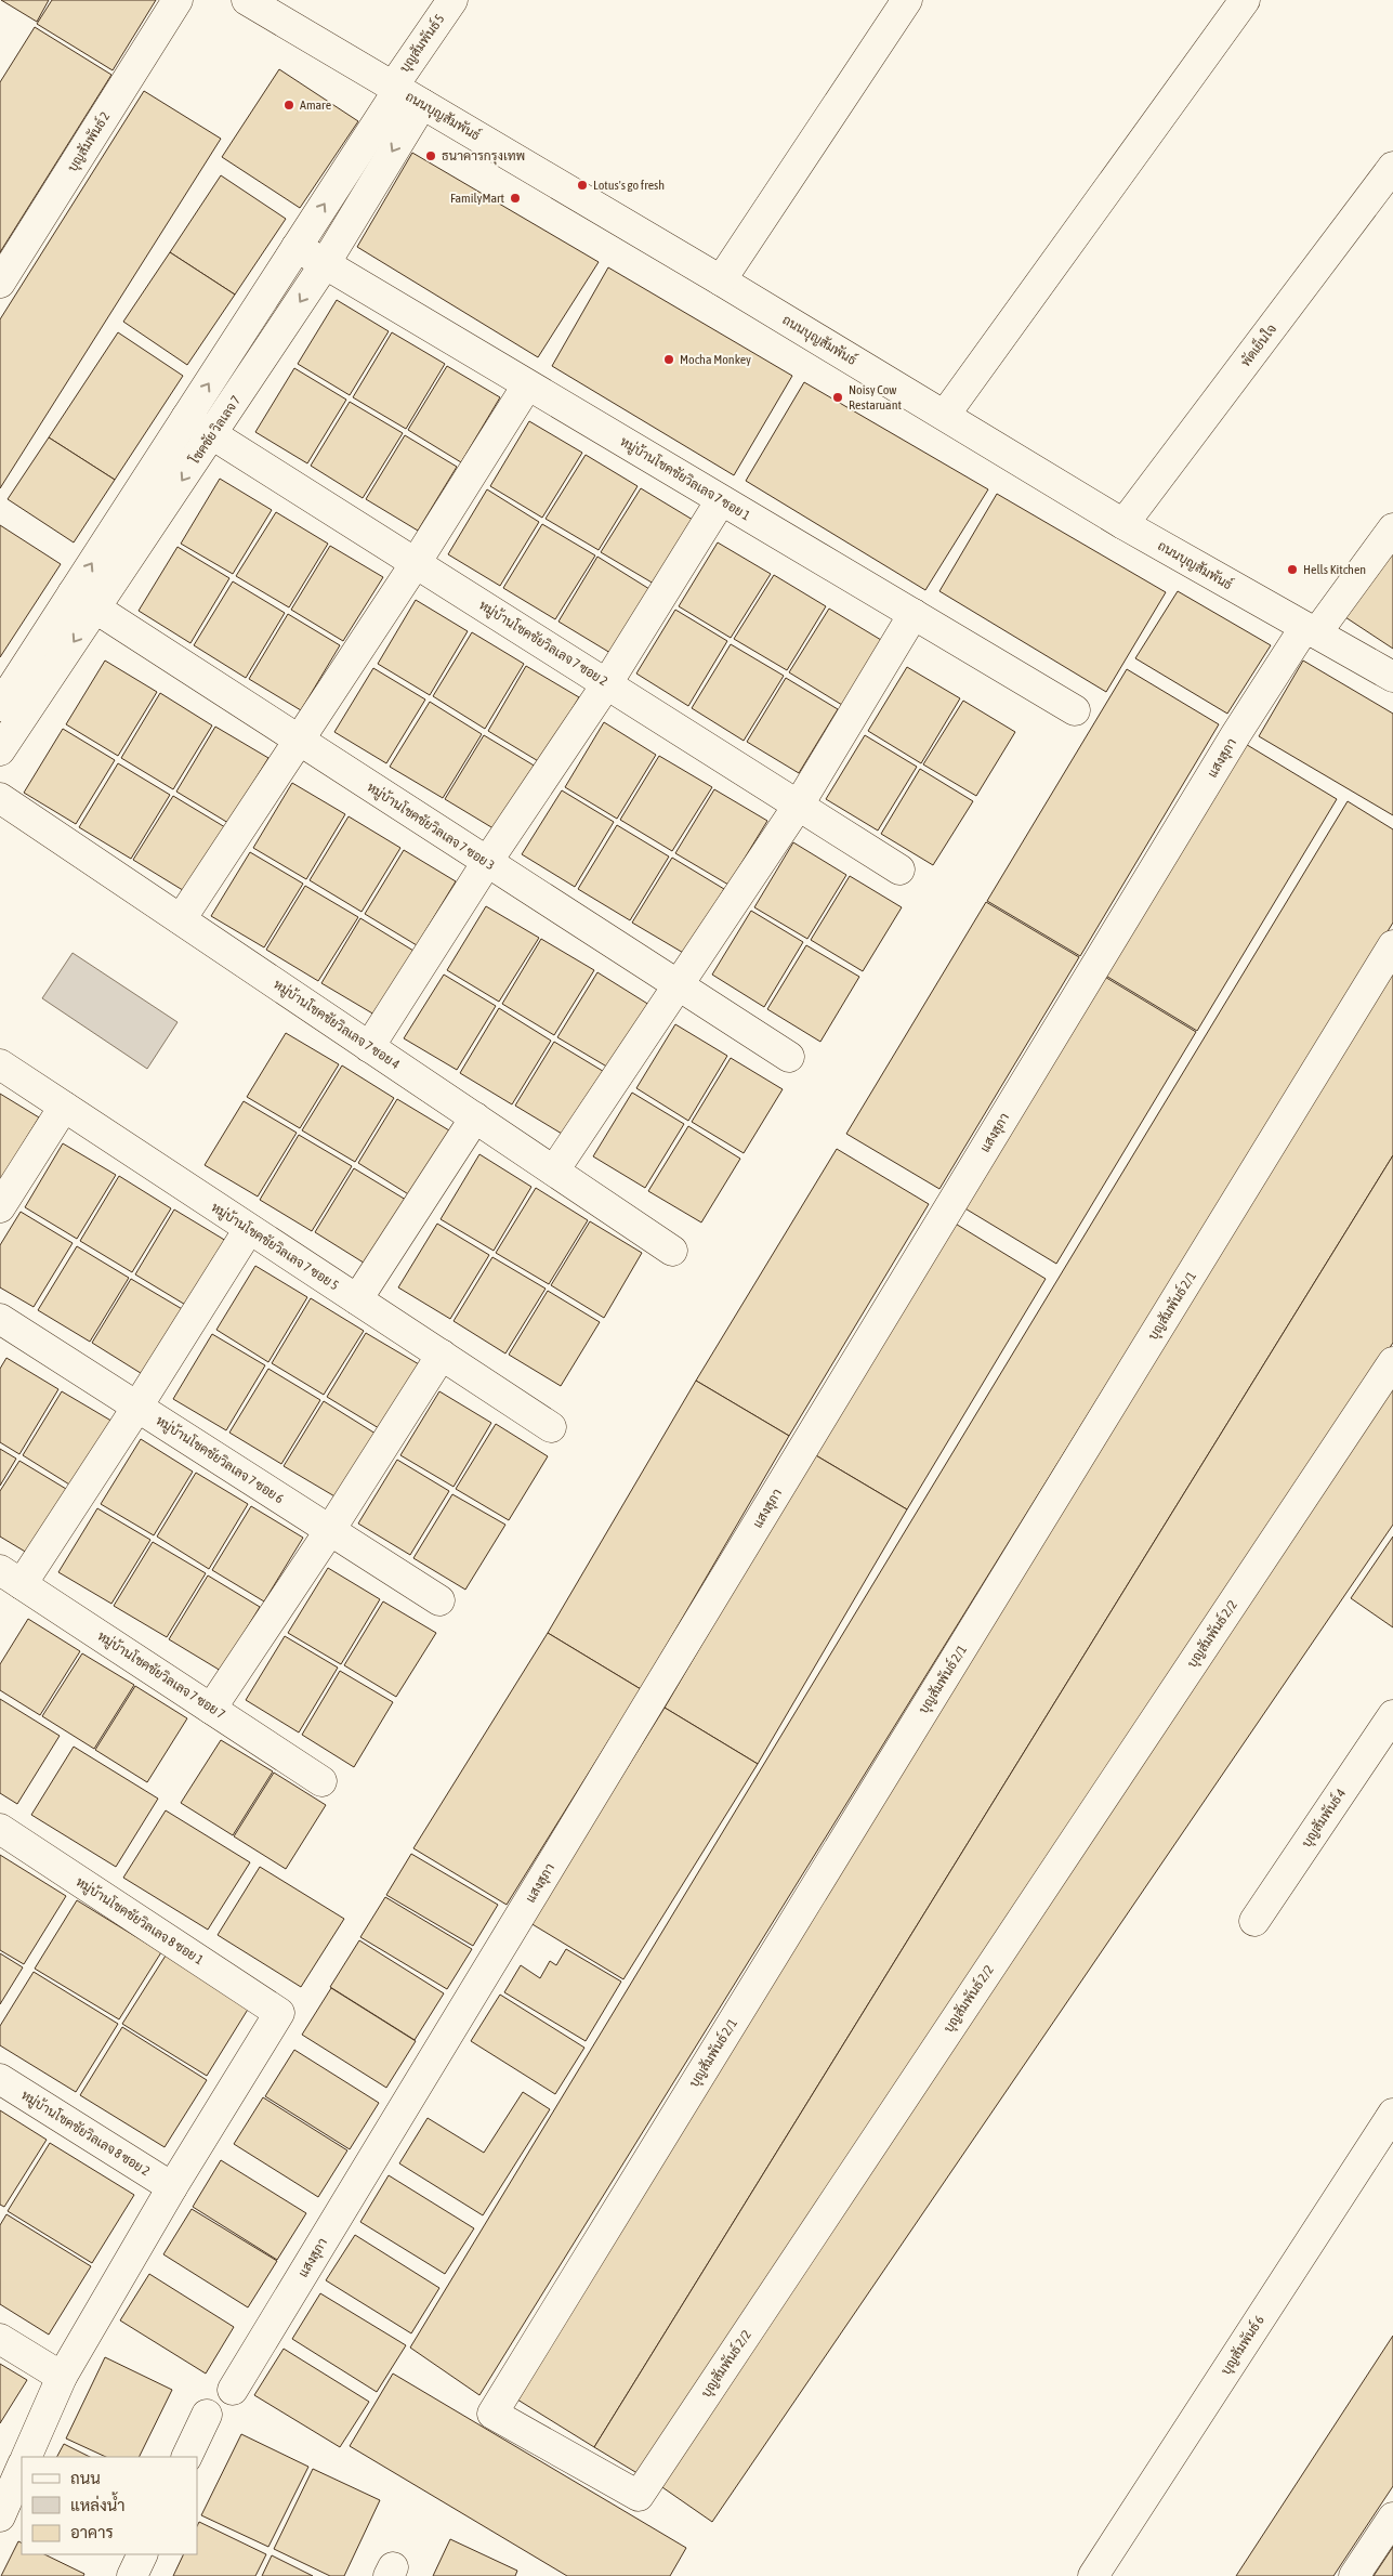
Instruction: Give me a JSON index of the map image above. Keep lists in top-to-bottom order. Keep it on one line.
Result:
{"streets":{"street":["บุญสัมพันธ์ 5","ถนนบุญสัมพันธ์","บุญสัมพันธ์ 2","พัดเย็นใจ","โชคชัย วิลเลจ 7","หมู่บ้านโชคชัยวิลเลจ 7 ซอย 1","หมู่บ้านโชคชัยวิลเลจ 7 ซอย 2","แสงสุภา","หมู่บ้านโชคชัยวิลเลจ 7 ซอย 3","หมู่บ้านโชคชัยวิลเลจ 7 ซอย 4","หมู่บ้านโชคชัยวิลเลจ 7 ซอย 5","บุญสัมพันธ์ 2/1","หมู่บ้านโชคชัยวิลเลจ 7 ซอย 6","บุญสัมพันธ์ 2/2","หมู่บ้านโชคชัยวิลเลจ 7 ซอย 7","บุญสัมพันธ์ 4","หมู่บ้านโชคชัยวิลเลจ 8 ซอย 1","หมู่บ้านโชคชัยวิลเลจ 8 ซอย 2","บุญสัมพันธ์ 6"]},"crossings":[["บุญสัมพันธ์ 5","ถนนบุญสัมพันธ์"],["บุญสัมพันธ์ 5","โชคชัย วิลเลจ 7"],["ถนนบุญสัมพันธ์","พัดเย็นใจ"],["ถนนบุญสัมพันธ์","โชคชัย วิลเลจ 7"],["ถนนบุญสัมพันธ์","แสงสุภา"],["โชคชัย วิลเลจ 7","หมู่บ้านโชคชัยวิลเลจ 7 ซอย 1"],["โชคชัย วิลเลจ 7","หมู่บ้านโชคชัยวิลเลจ 7 ซอย 2"],["โชคชัย วิลเลจ 7","หมู่บ้านโชคชัยวิลเลจ 7 ซอย 3"],["บุญสัมพันธ์ 2/1","บุญสัมพันธ์ 2/2"],["หมู่บ้านโชคชัยวิลเลจ 8 ซอย 1","หมู่บ้านโชคชัยวิลเลจ 8 ซอย 2"]],"places":["Amare","ธนาคารกรุงเทพ","Lotus's go fresh","FamilyMart","Mocha Monkey","Noisy Cow Restaruant","Hells Kitchen"],"legend":["ถนน","แหล่งน้ำ","อาคาร"]}
